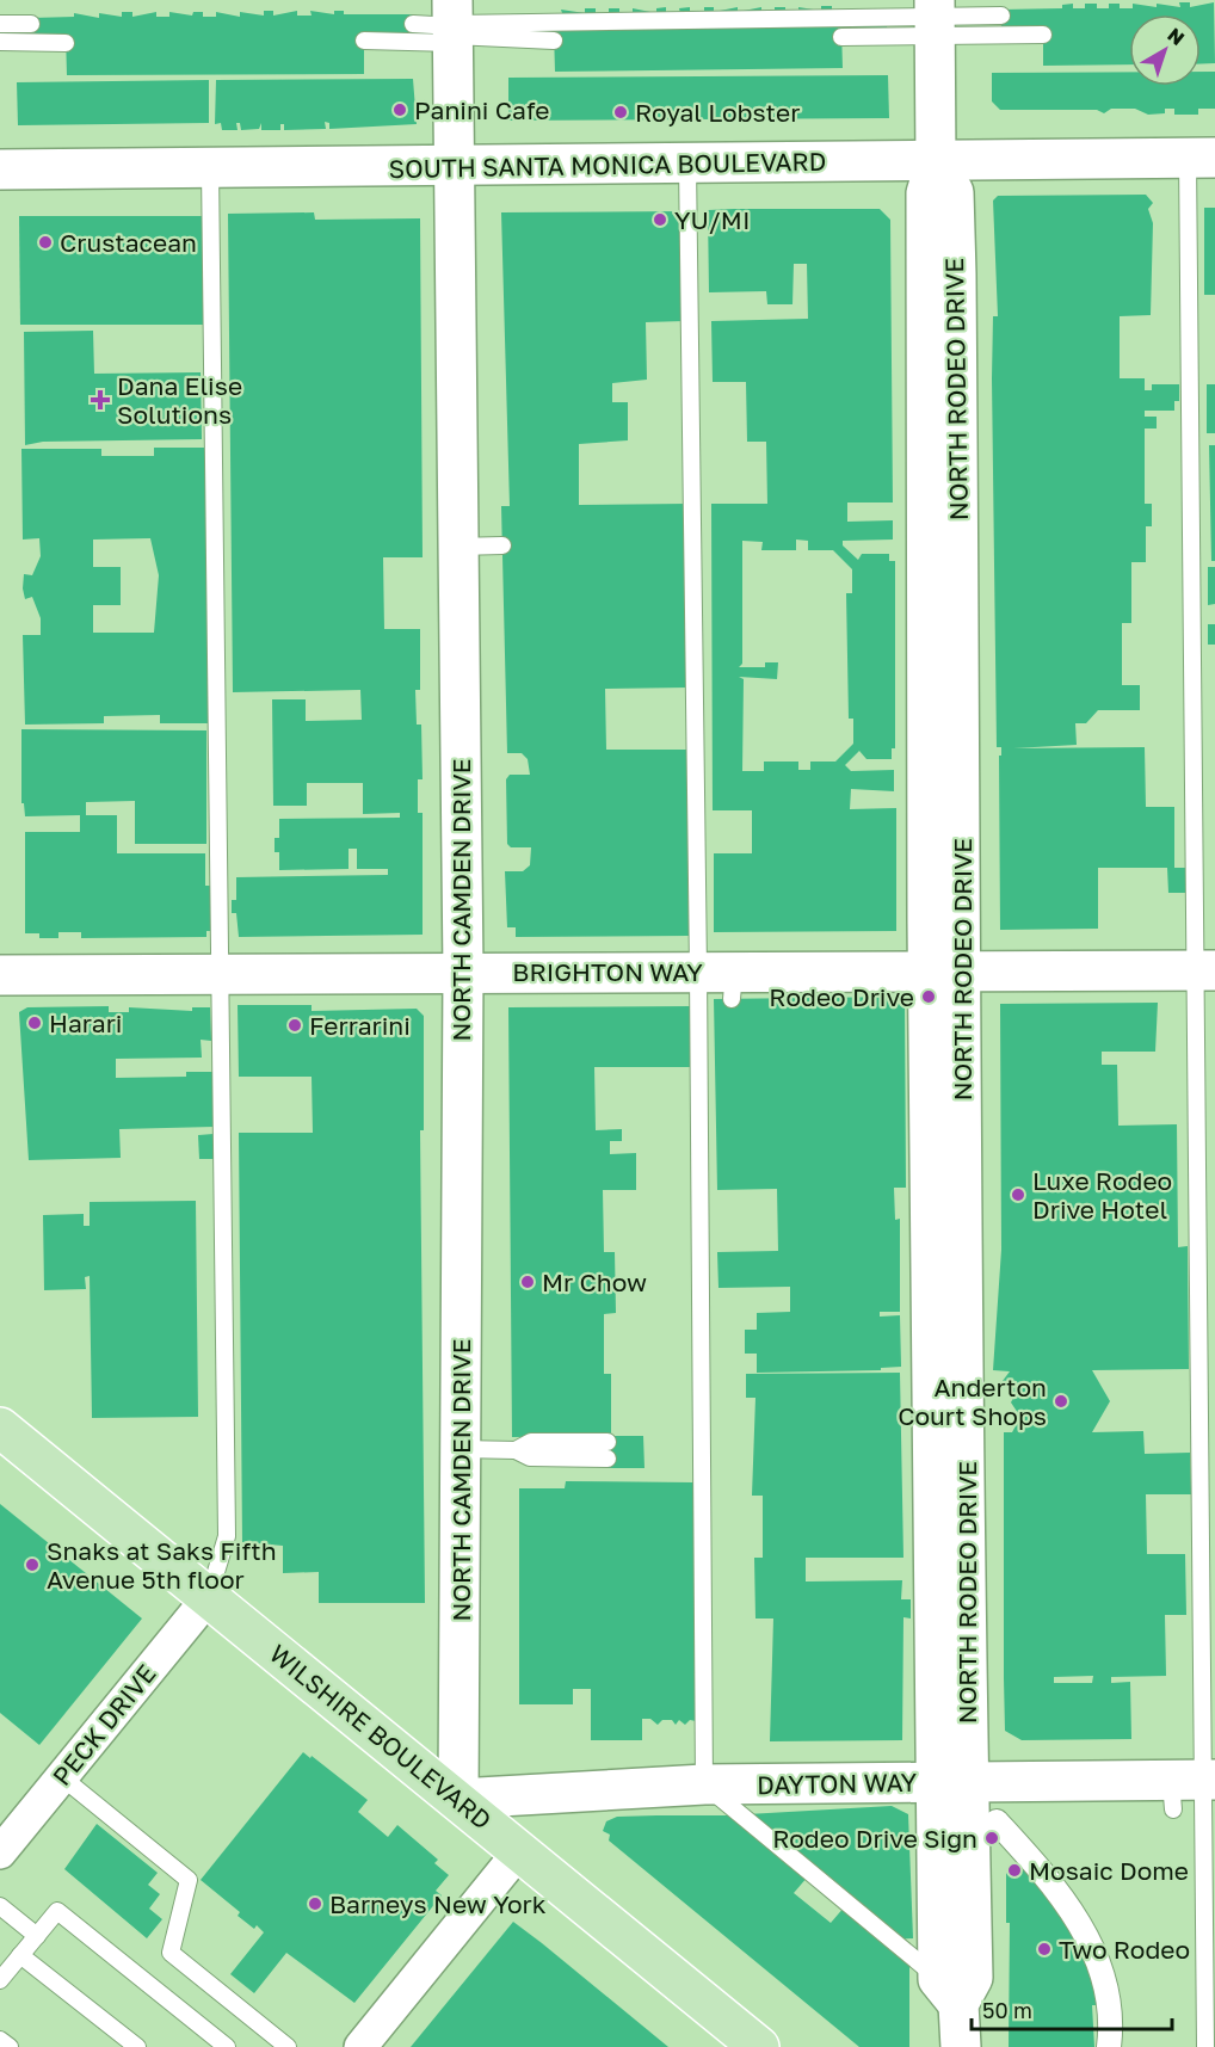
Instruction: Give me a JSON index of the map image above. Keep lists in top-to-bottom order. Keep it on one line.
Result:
{"streets":{"main road":["WILSHIRE BOULEVARD"],"street":["SOUTH SANTA MONICA BOULEVARD","NORTH RODEO DRIVE","NORTH CAMDEN DRIVE","BRIGHTON WAY","PECK DRIVE","DAYTON WAY"]},"crossings":[["SOUTH SANTA MONICA BOULEVARD","NORTH RODEO DRIVE"],["SOUTH SANTA MONICA BOULEVARD","NORTH CAMDEN DRIVE"],["NORTH RODEO DRIVE","BRIGHTON WAY"],["NORTH RODEO DRIVE","DAYTON WAY"],["NORTH CAMDEN DRIVE","BRIGHTON WAY"],["NORTH CAMDEN DRIVE","WILSHIRE BOULEVARD"],["NORTH CAMDEN DRIVE","DAYTON WAY"],["PECK DRIVE","WILSHIRE BOULEVARD"],["WILSHIRE BOULEVARD","DAYTON WAY"]],"places":{"other":["Panini Cafe","Royal Lobster","YU/MI","Crustacean","Rodeo Drive","Harari","Ferrarini","Luxe Rodeo Drive Hotel","Mr Chow","Anderton Court Shops","Snaks at Saks Fifth Avenue 5th floor","Rodeo Drive Sign","Mosaic Dome","Barneys New York","Two Rodeo"],"health":["Dana Elise Solutions"]},"scale_bar":"50 m","north":"top right"}
